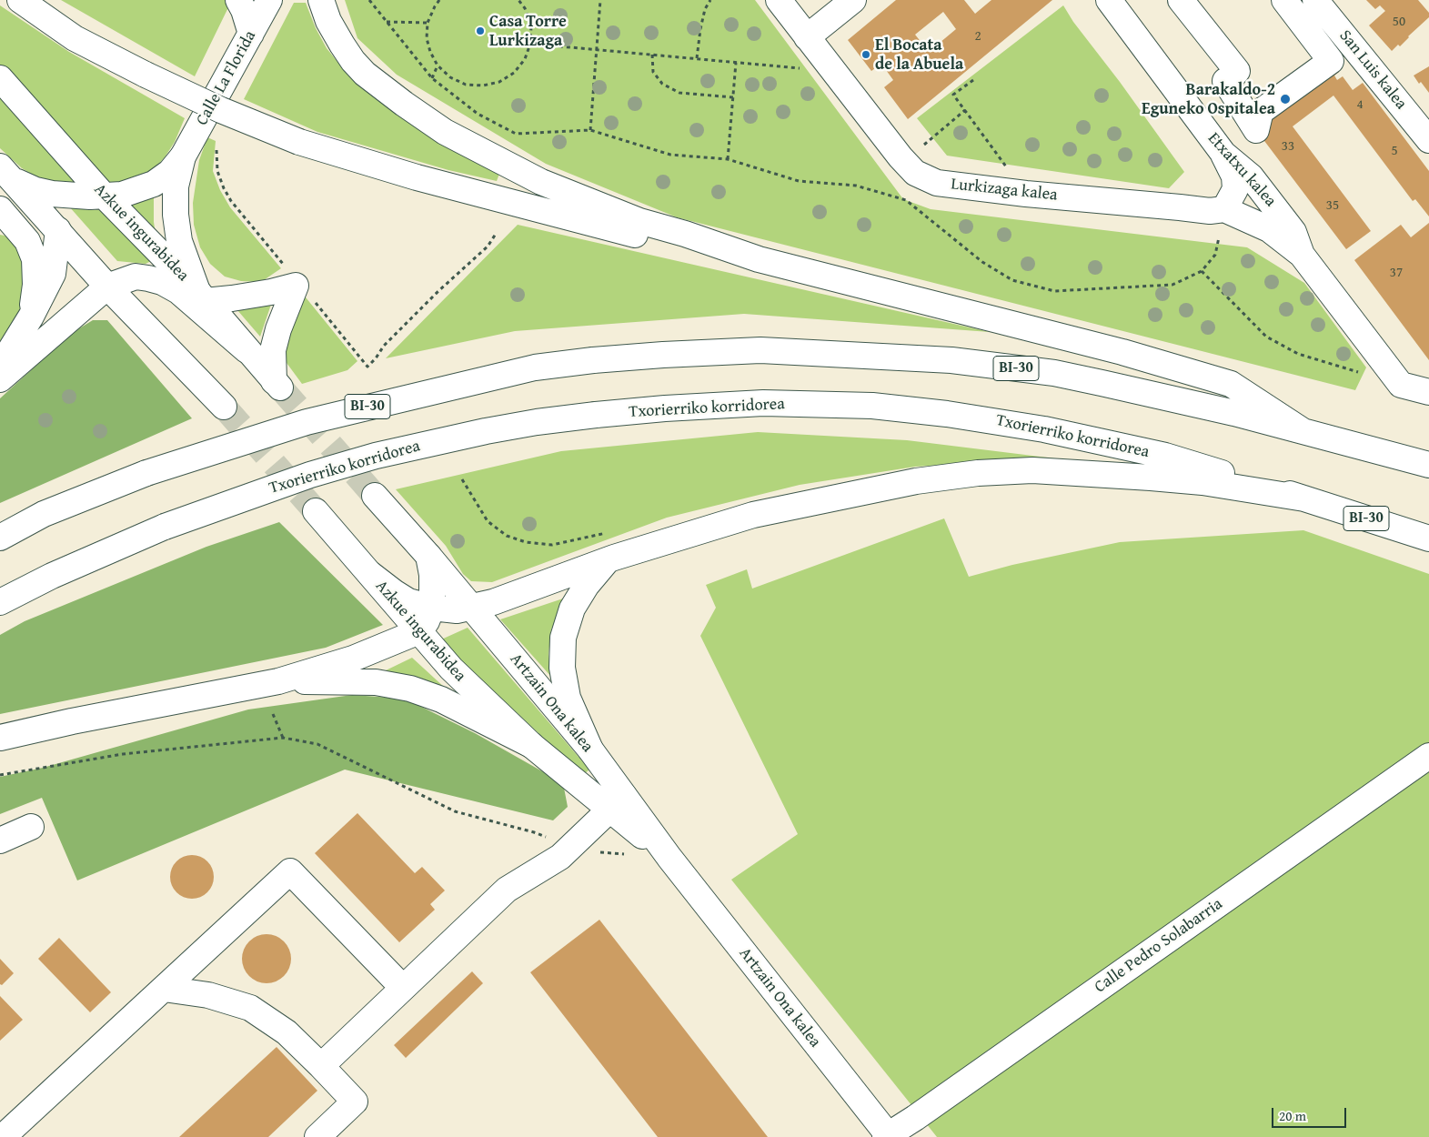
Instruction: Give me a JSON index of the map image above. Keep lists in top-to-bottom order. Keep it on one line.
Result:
{"streets":{"main road":["San Luis kalea","Calle La Florida","Etxatxu kalea","Lurkizaga kalea","Azkue ingurabidea","BI-30","Txorierriko korridorea","Artzain Ona kalea","Calle Pedro Solabarria"]},"crossings":[["Etxatxu kalea","Lurkizaga kalea"],["Azkue ingurabidea","Artzain Ona kalea"],["Artzain Ona kalea","Calle Pedro Solabarria"]],"places":["Casa Torre Lurkizaga","El Bocata de la Abuela","Barakaldo-2 Eguneko Ospitalea"],"house_numbers":["50","2","4","33","5","35","37"],"scale_bar":"20 m"}
